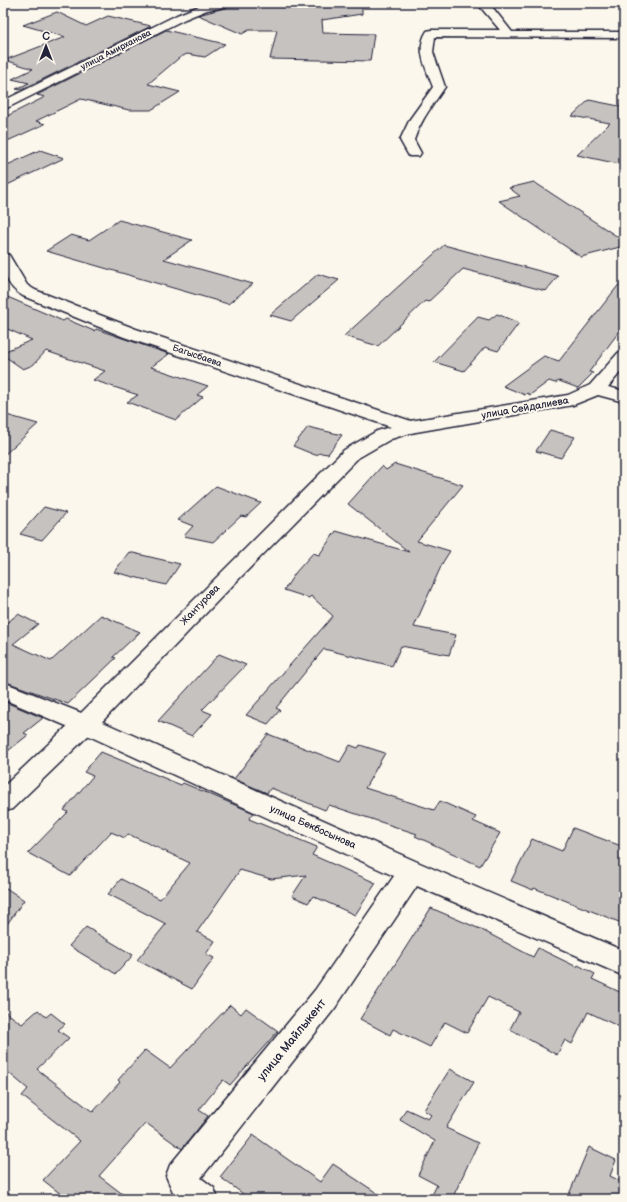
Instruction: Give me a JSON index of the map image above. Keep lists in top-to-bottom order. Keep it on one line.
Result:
{"streets":{"street":["улица Амирханова","Багысбаева","улица Сейдалиева","Жантурова","улица Бекбосынова","улица Майлыкент"]},"crossings":[["Багысбаева","улица Сейдалиева"],["Багысбаева","Жантурова"],["улица Сейдалиева","Жантурова"],["Жантурова","улица Бекбосынова"],["улица Бекбосынова","улица Майлыкент"]],"north":"top"}
